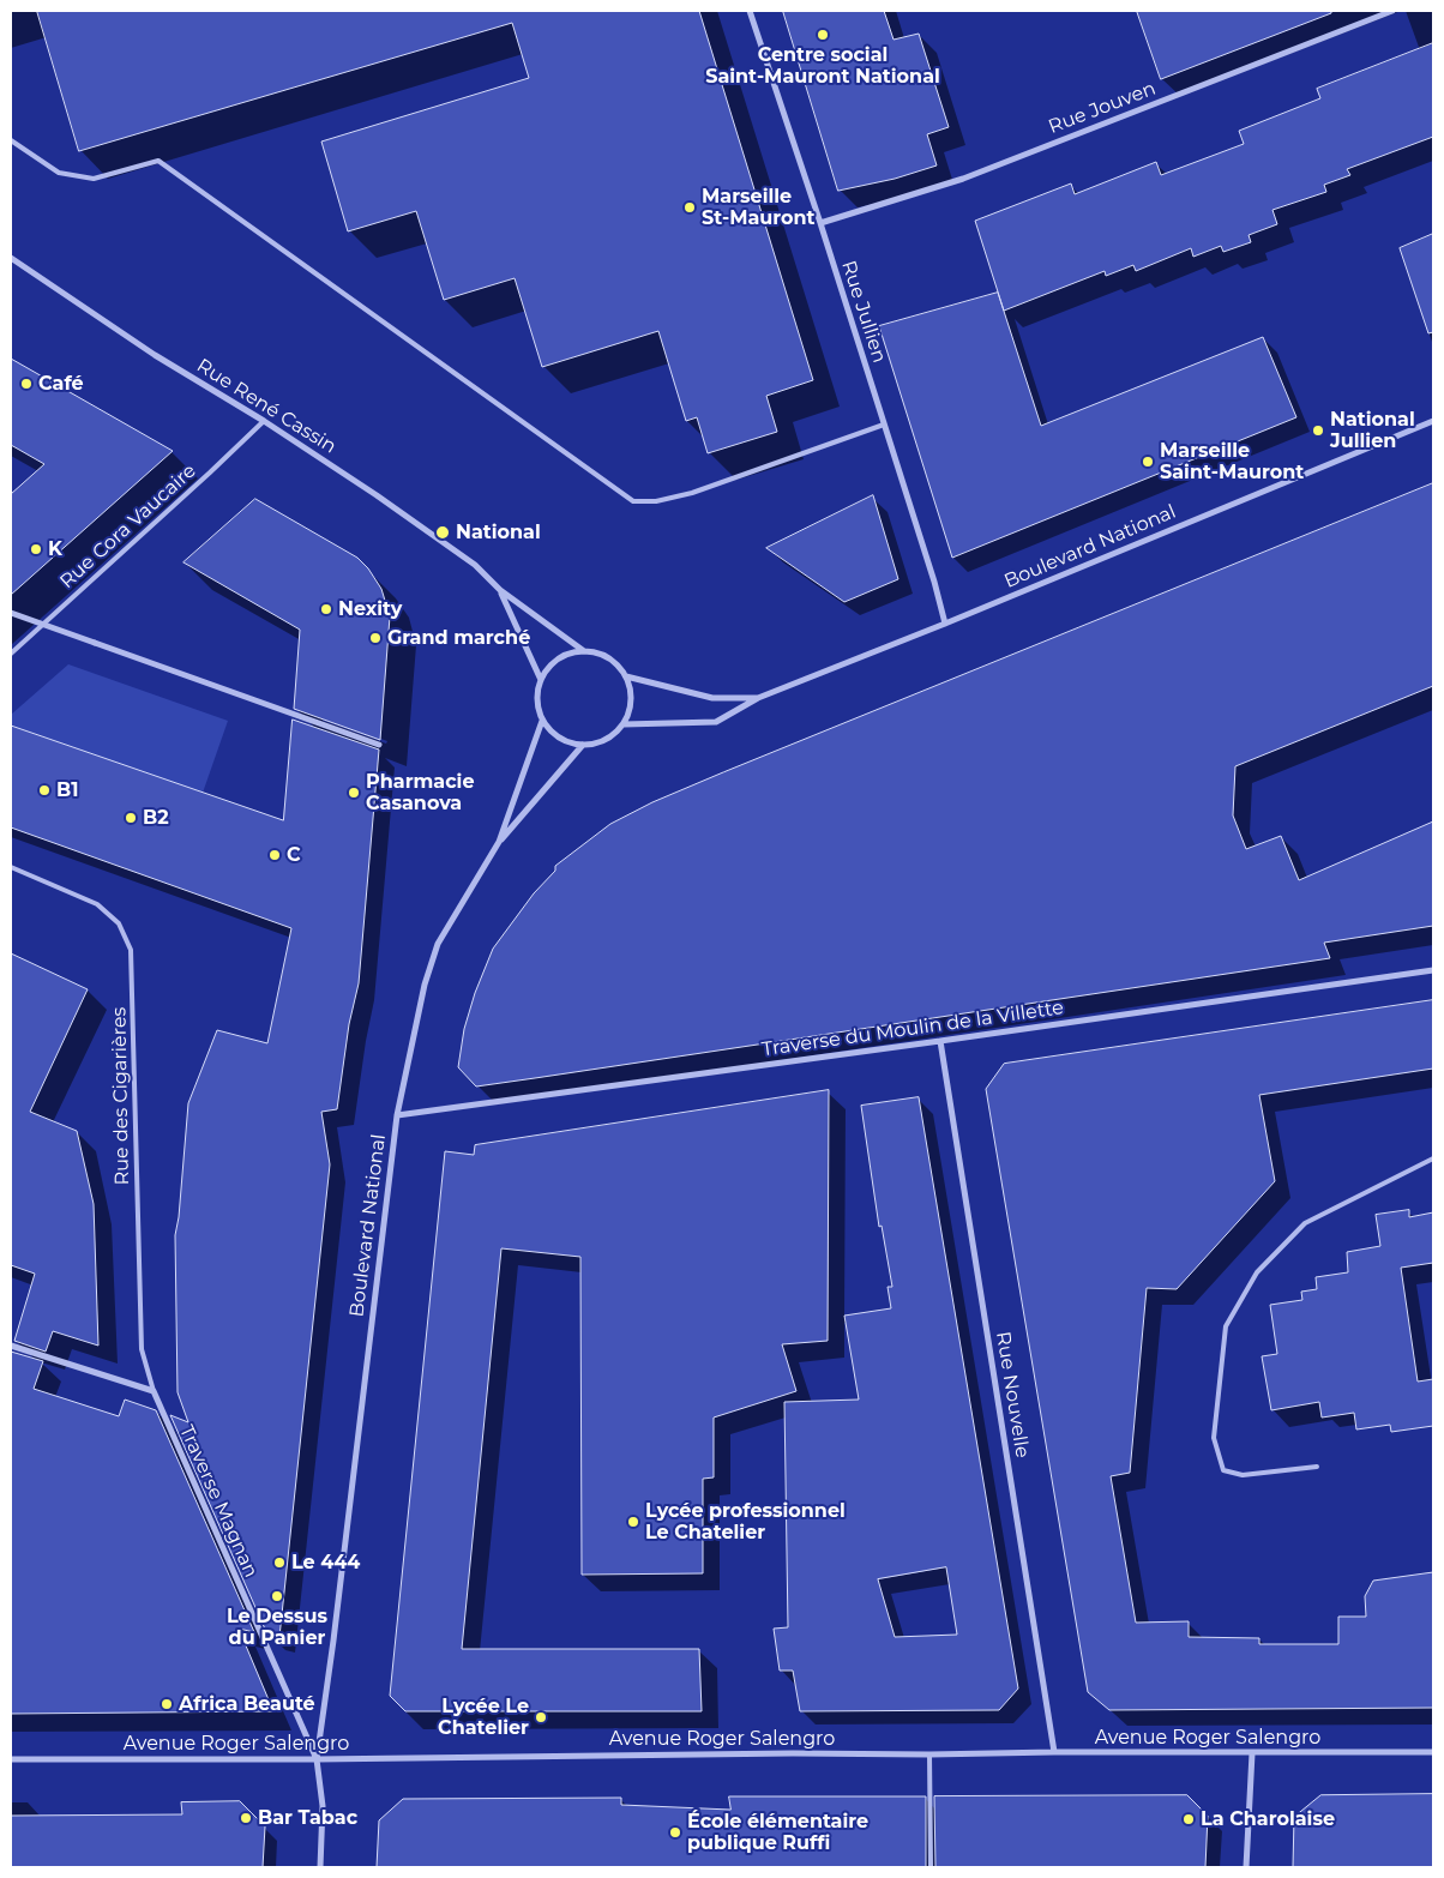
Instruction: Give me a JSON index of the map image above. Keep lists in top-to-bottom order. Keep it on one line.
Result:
{"streets":{"street":["Rue Jouven","Rue Jullien","Rue René Cassin","Boulevard National","Traverse du Moulin de la Villette","Rue Nouvelle","Traverse Magnan","Avenue Roger Salengro"],"lane":["Rue Cora Vaucaire","Rue des Cigarières"]},"crossings":[["Rue Jouven","Rue Jullien"],["Rue Jullien","Boulevard National"],["Rue René Cassin","Rue Cora Vaucaire"],["Rue René Cassin","Boulevard National"],["Boulevard National","Traverse du Moulin de la Villette"],["Boulevard National","Traverse Magnan"],["Boulevard National","Avenue Roger Salengro"],["Traverse du Moulin de la Villette","Rue Nouvelle"],["Rue des Cigarières","Traverse Magnan"],["Rue Nouvelle","Avenue Roger Salengro"],["Traverse Magnan","Avenue Roger Salengro"]],"places":["Centre social Saint-Mauront National","Marseille St-Mauront","Café","National Jullien","Marseille Saint-Mauront","National","K","Nexity","Grand marché","B1","Pharmacie Casanova","B2","C","Lycée professionnel Le Chatelier","Le 444","Le Dessus du Panier","Africa Beauté","Lycée Le Chatelier","Bar Tabac","La Charolaise","École élémentaire publique Ruffi"]}
